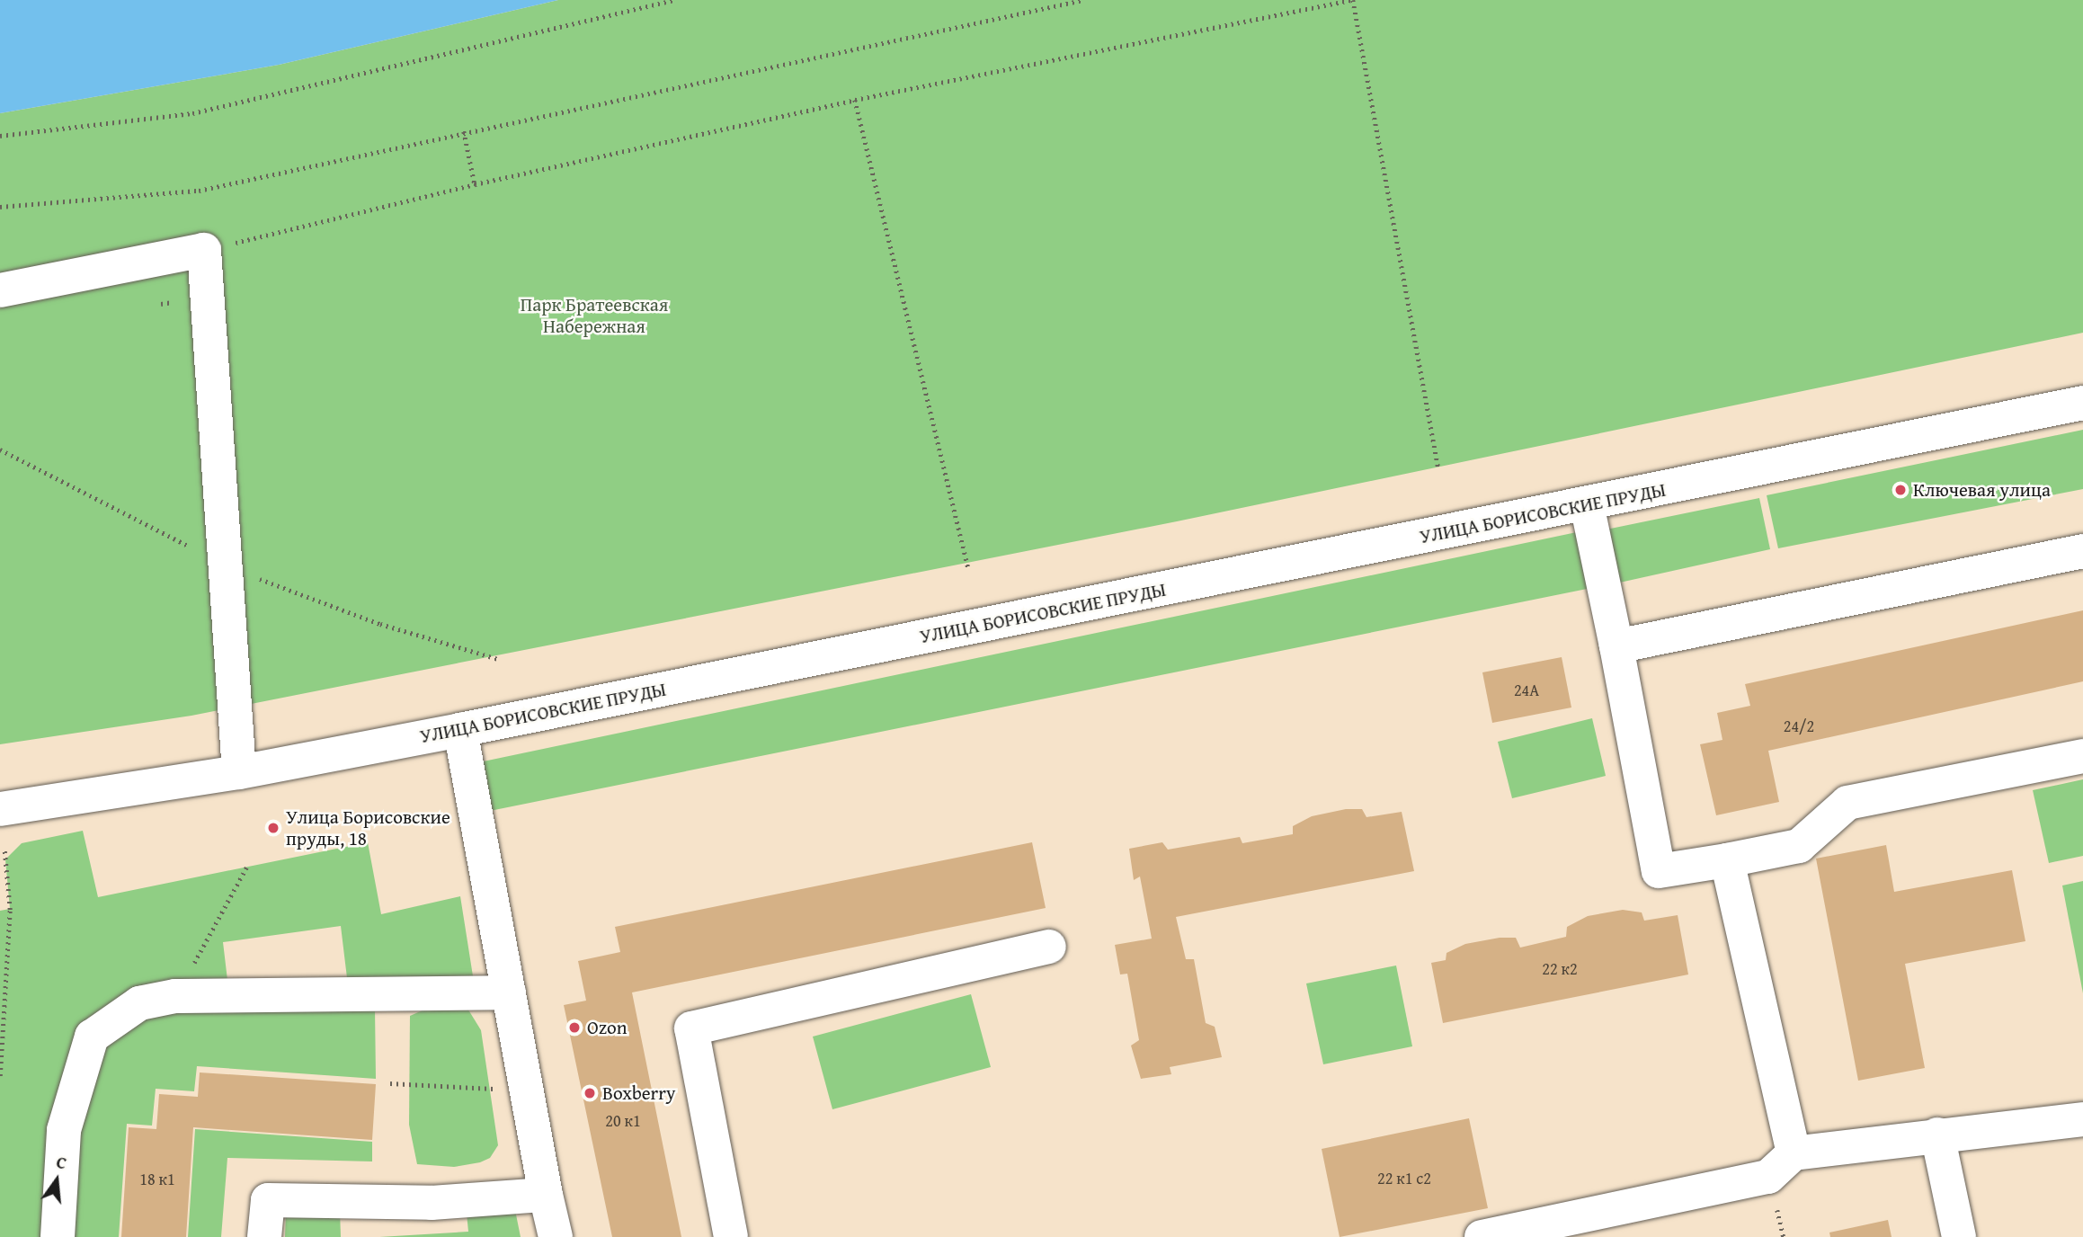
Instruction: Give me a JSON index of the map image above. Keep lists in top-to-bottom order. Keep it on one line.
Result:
{"streets":{"street":["УЛИЦА БОРИСОВСКИЕ ПРУДЫ"]},"parks":["Парк Братеевская Набережная"],"places":["Ключевая улица","Улица Борисовские пруды, 18","Ozon","Boxberry"],"house_numbers":["24А","24/2","22 к2","20 к1","22 к1 с2","18 к1"],"north":"top"}
